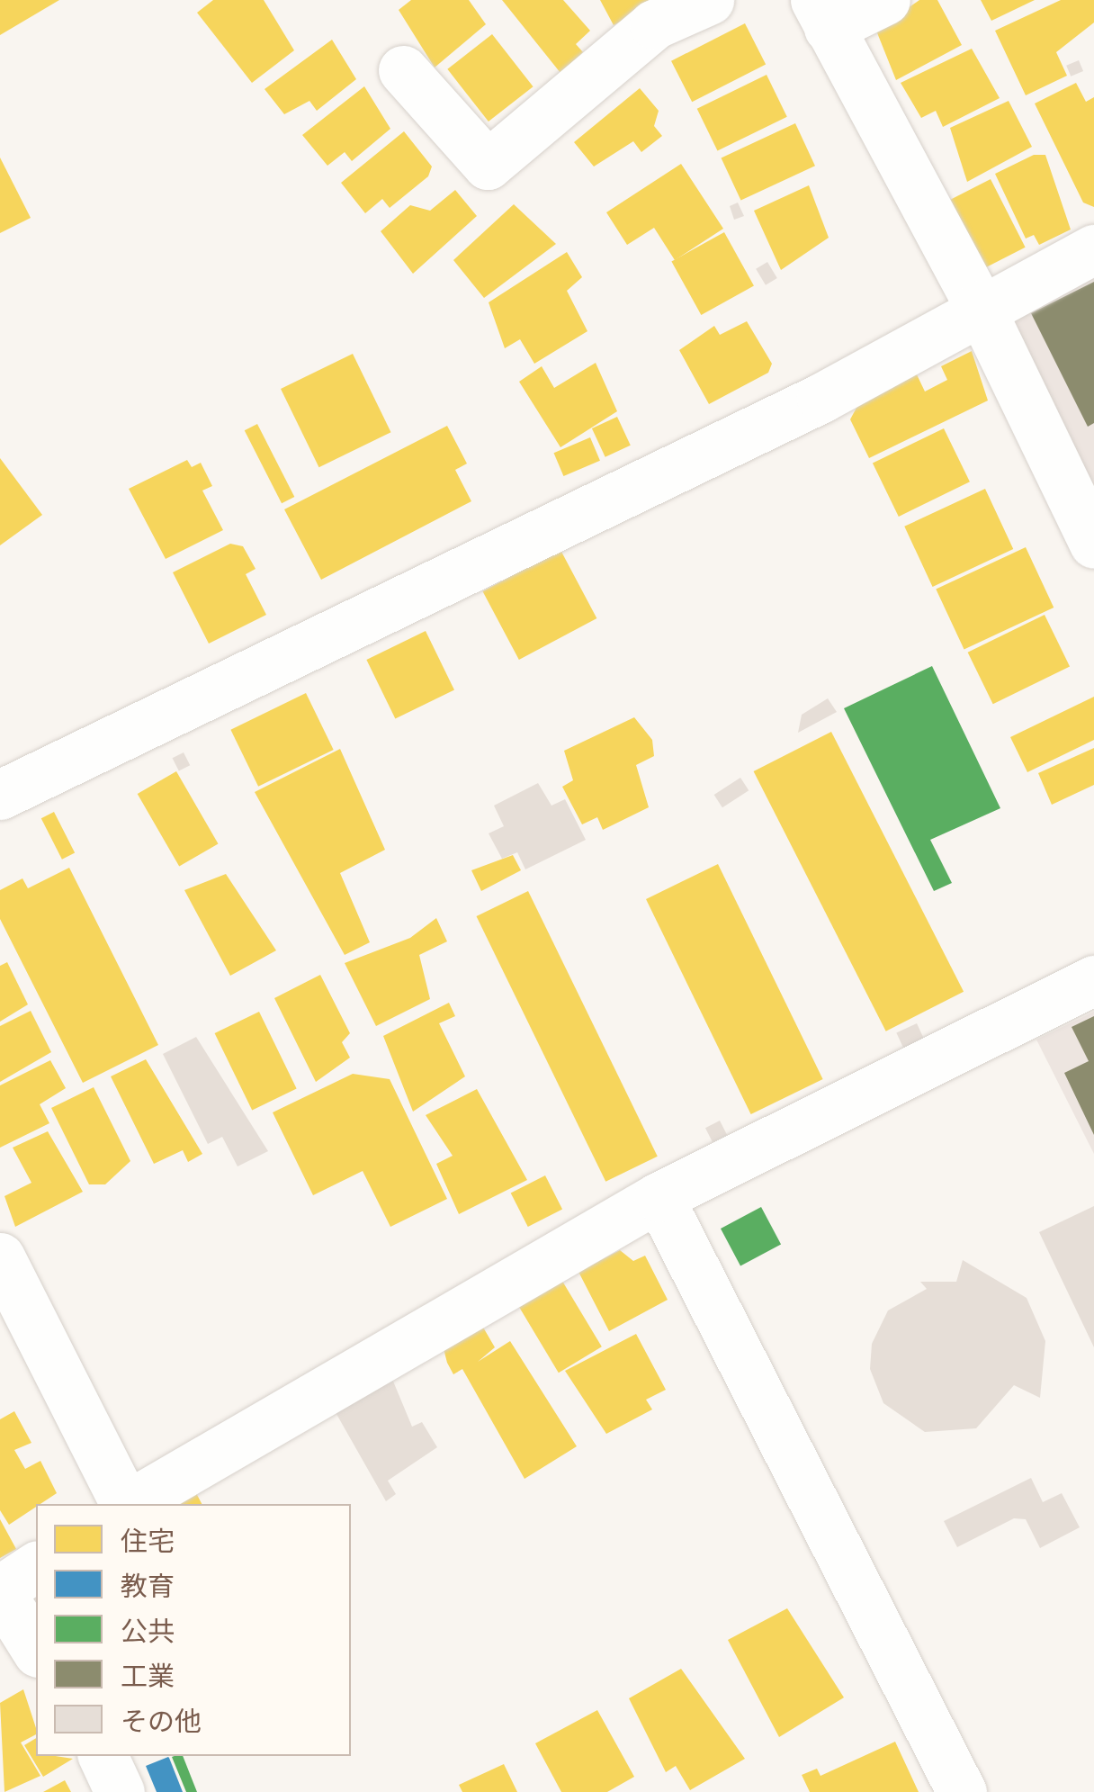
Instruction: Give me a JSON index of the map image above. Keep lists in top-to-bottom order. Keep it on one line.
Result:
{"legend":["住宅","教育","公共","工業","その他"]}
